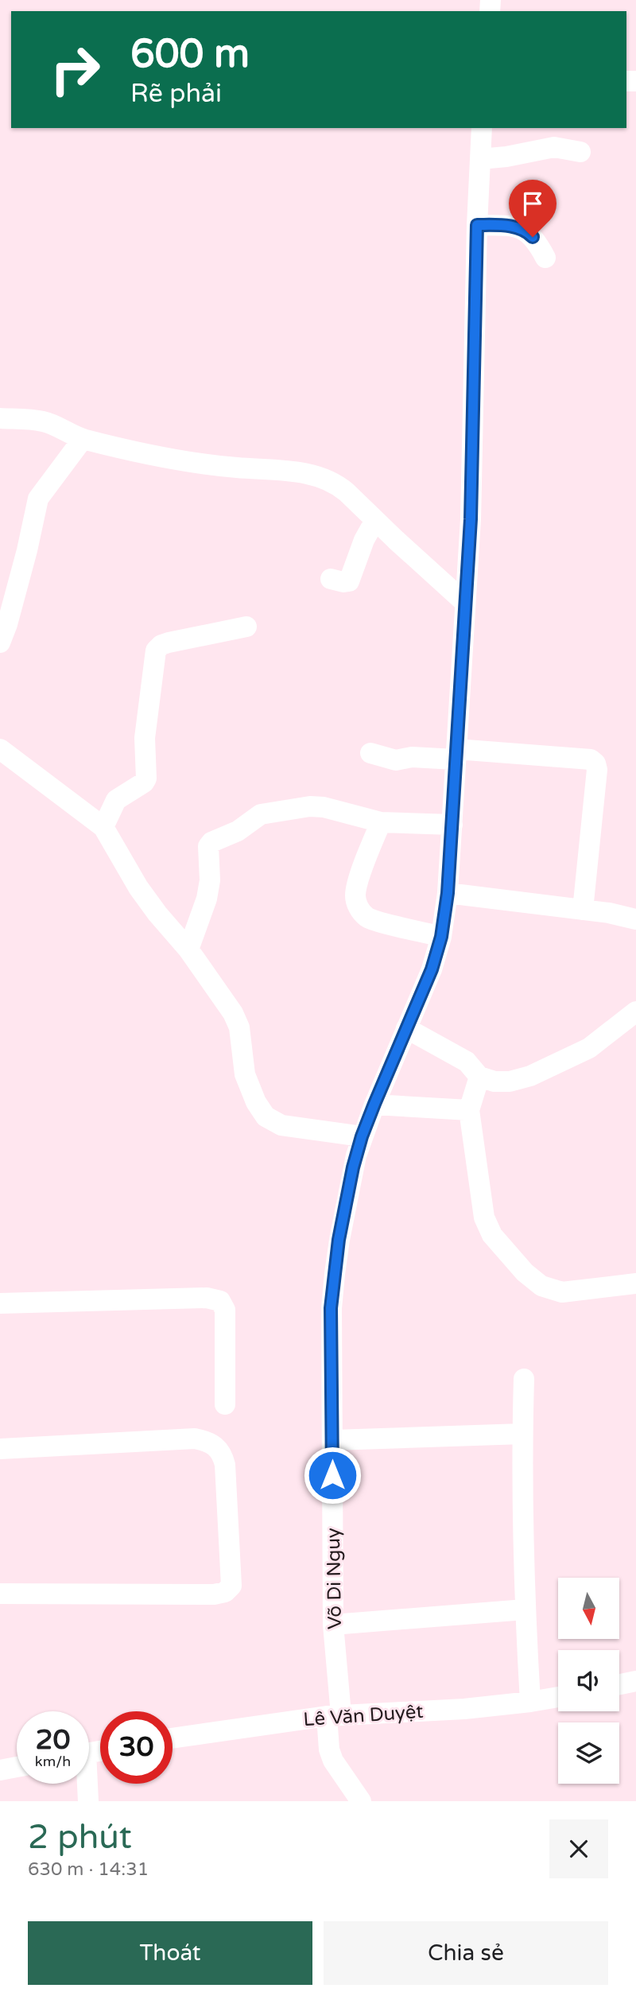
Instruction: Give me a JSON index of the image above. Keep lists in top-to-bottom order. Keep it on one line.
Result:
{"streets":{"street":["Võ Di Nguy","Lê Văn Duyệt"]},"crossings":[["Võ Di Nguy","Lê Văn Duyệt"]],"north":"bottom","page":{"turn":["600 m","Rẽ phải"],"speed":"20 km/h","limit":"30","heading":["2 phút","630 m · 14:31"],"buttons":["Thoát","Chia sẻ"]}}
